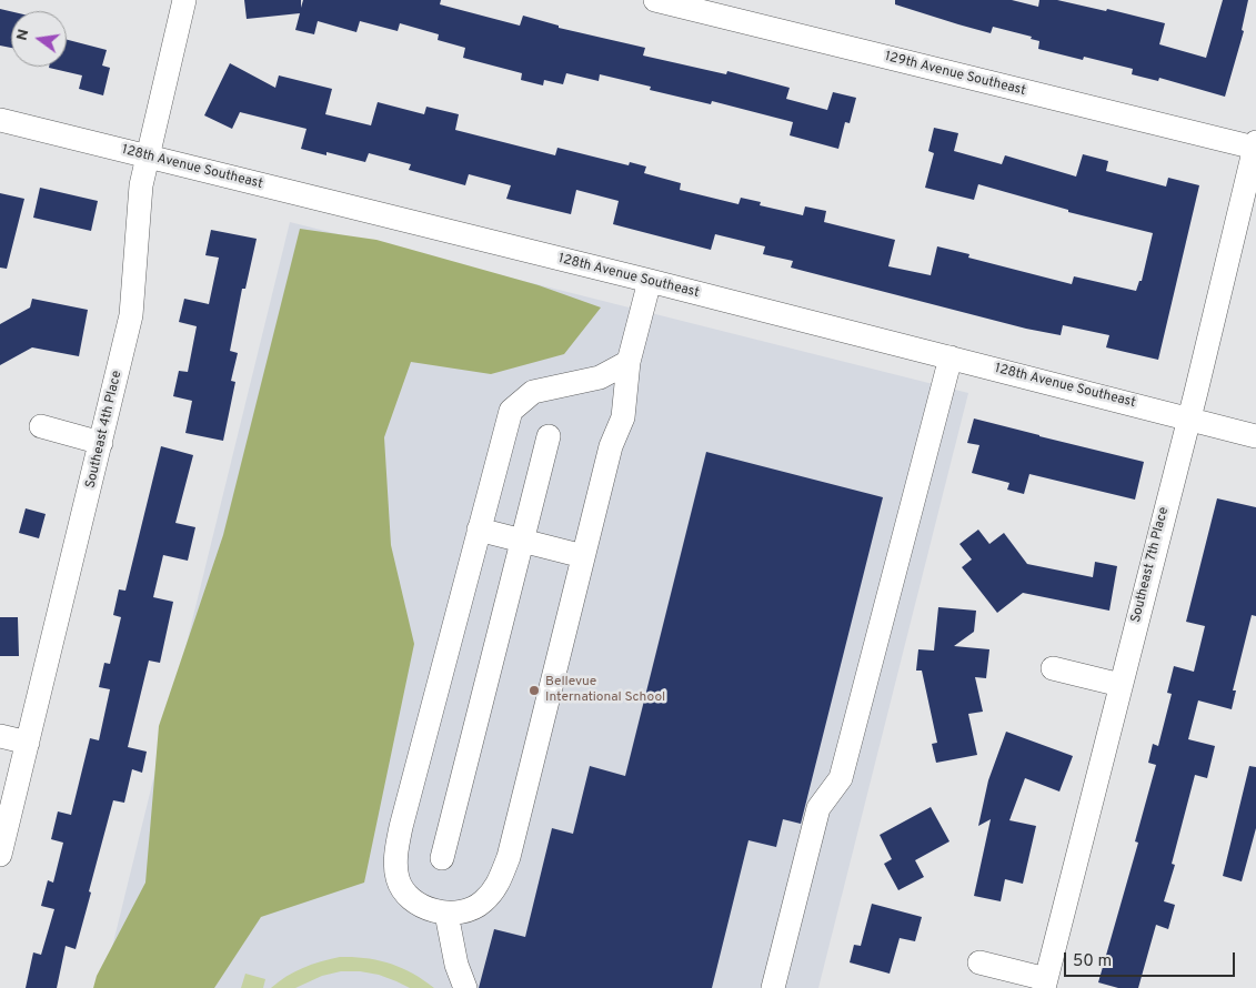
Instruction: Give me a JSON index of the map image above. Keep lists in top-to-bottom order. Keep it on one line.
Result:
{"streets":{"street":["129th Avenue Southeast","128th Avenue Southeast","Southeast 4th Place","Southeast 7th Place"]},"crossings":[["129th Avenue Southeast","Southeast 7th Place"],["128th Avenue Southeast","Southeast 4th Place"],["128th Avenue Southeast","Southeast 7th Place"]],"places":["Bellevue International School"],"scale_bar":"50 m","north":"left"}
